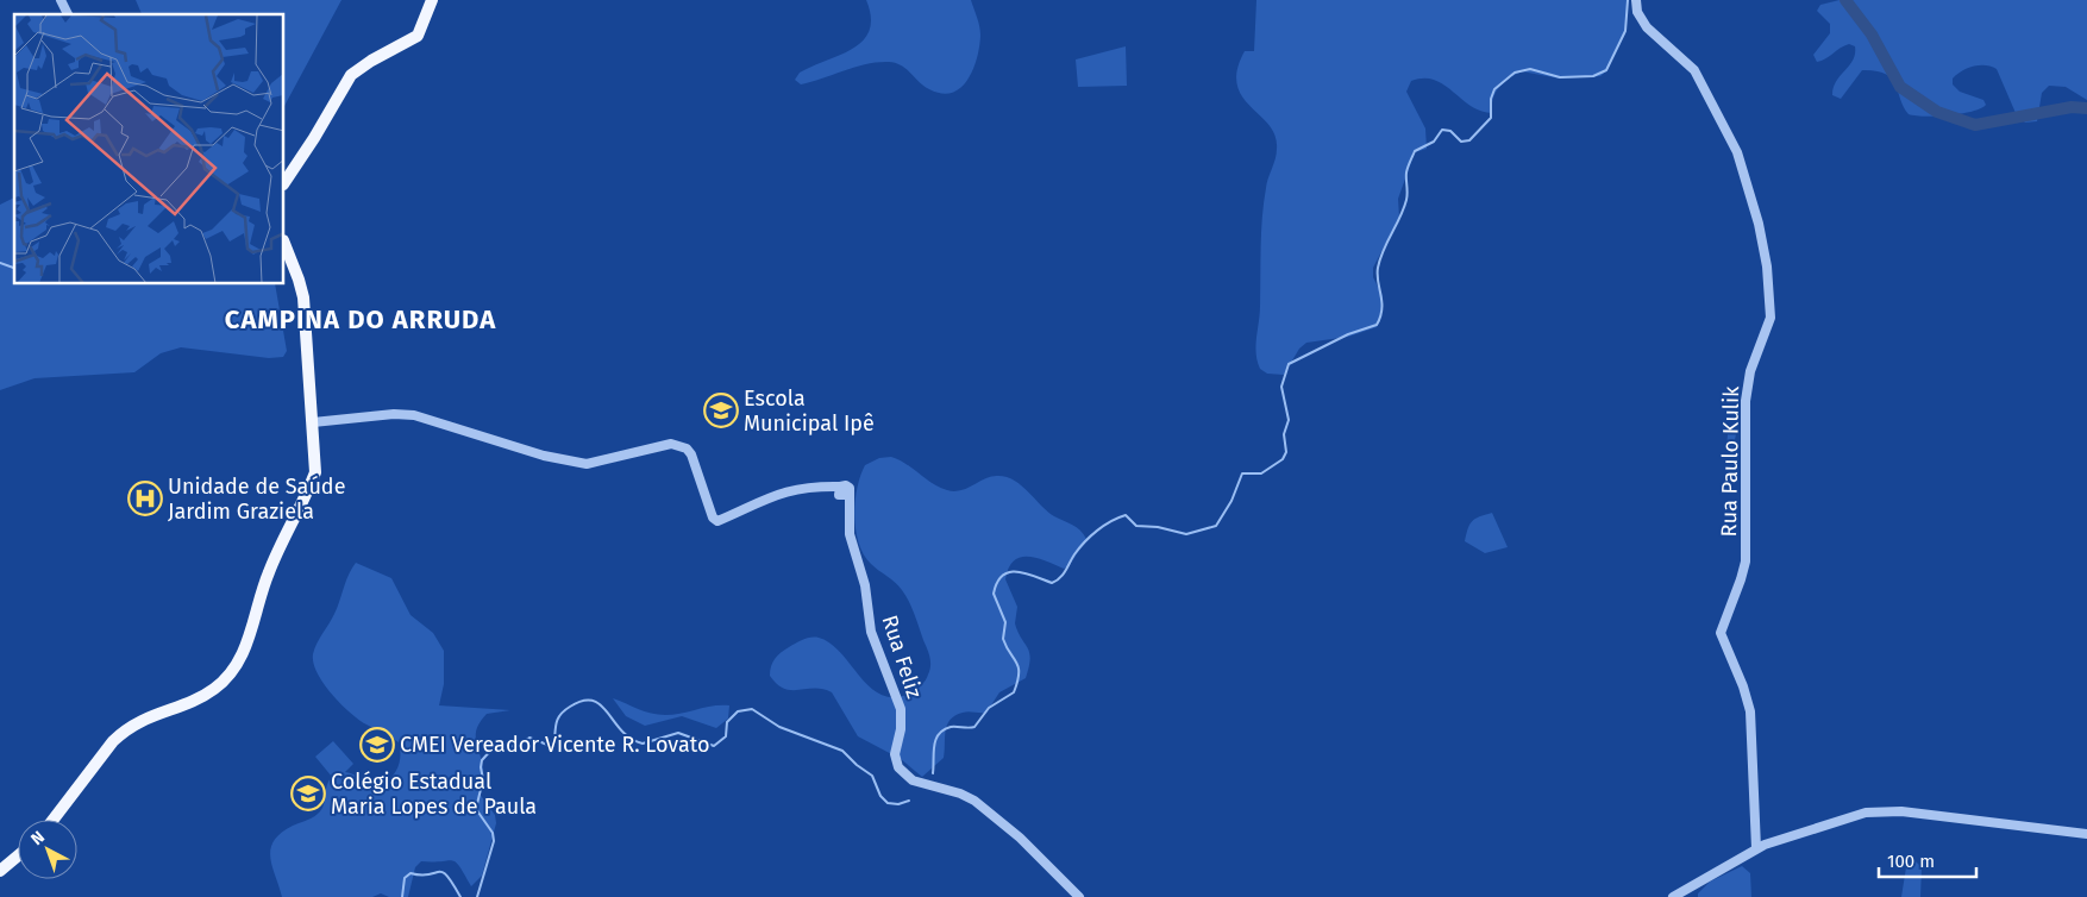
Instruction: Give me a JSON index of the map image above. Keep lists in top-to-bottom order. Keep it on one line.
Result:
{"streets":{"street":["Rua Paulo Kulik","Rua Feliz"]},"districts":["CAMPINA DO ARRUDA"],"places":{"school or university":["Escola Municipal Ipê","CMEI Vereador Vicente R. Lovato","Colégio Estadual Maria Lopes de Paula"],"hospital":["Unidade de Saúde Jardim Graziela"]},"scale_bar":"100 m","north":"top left"}
